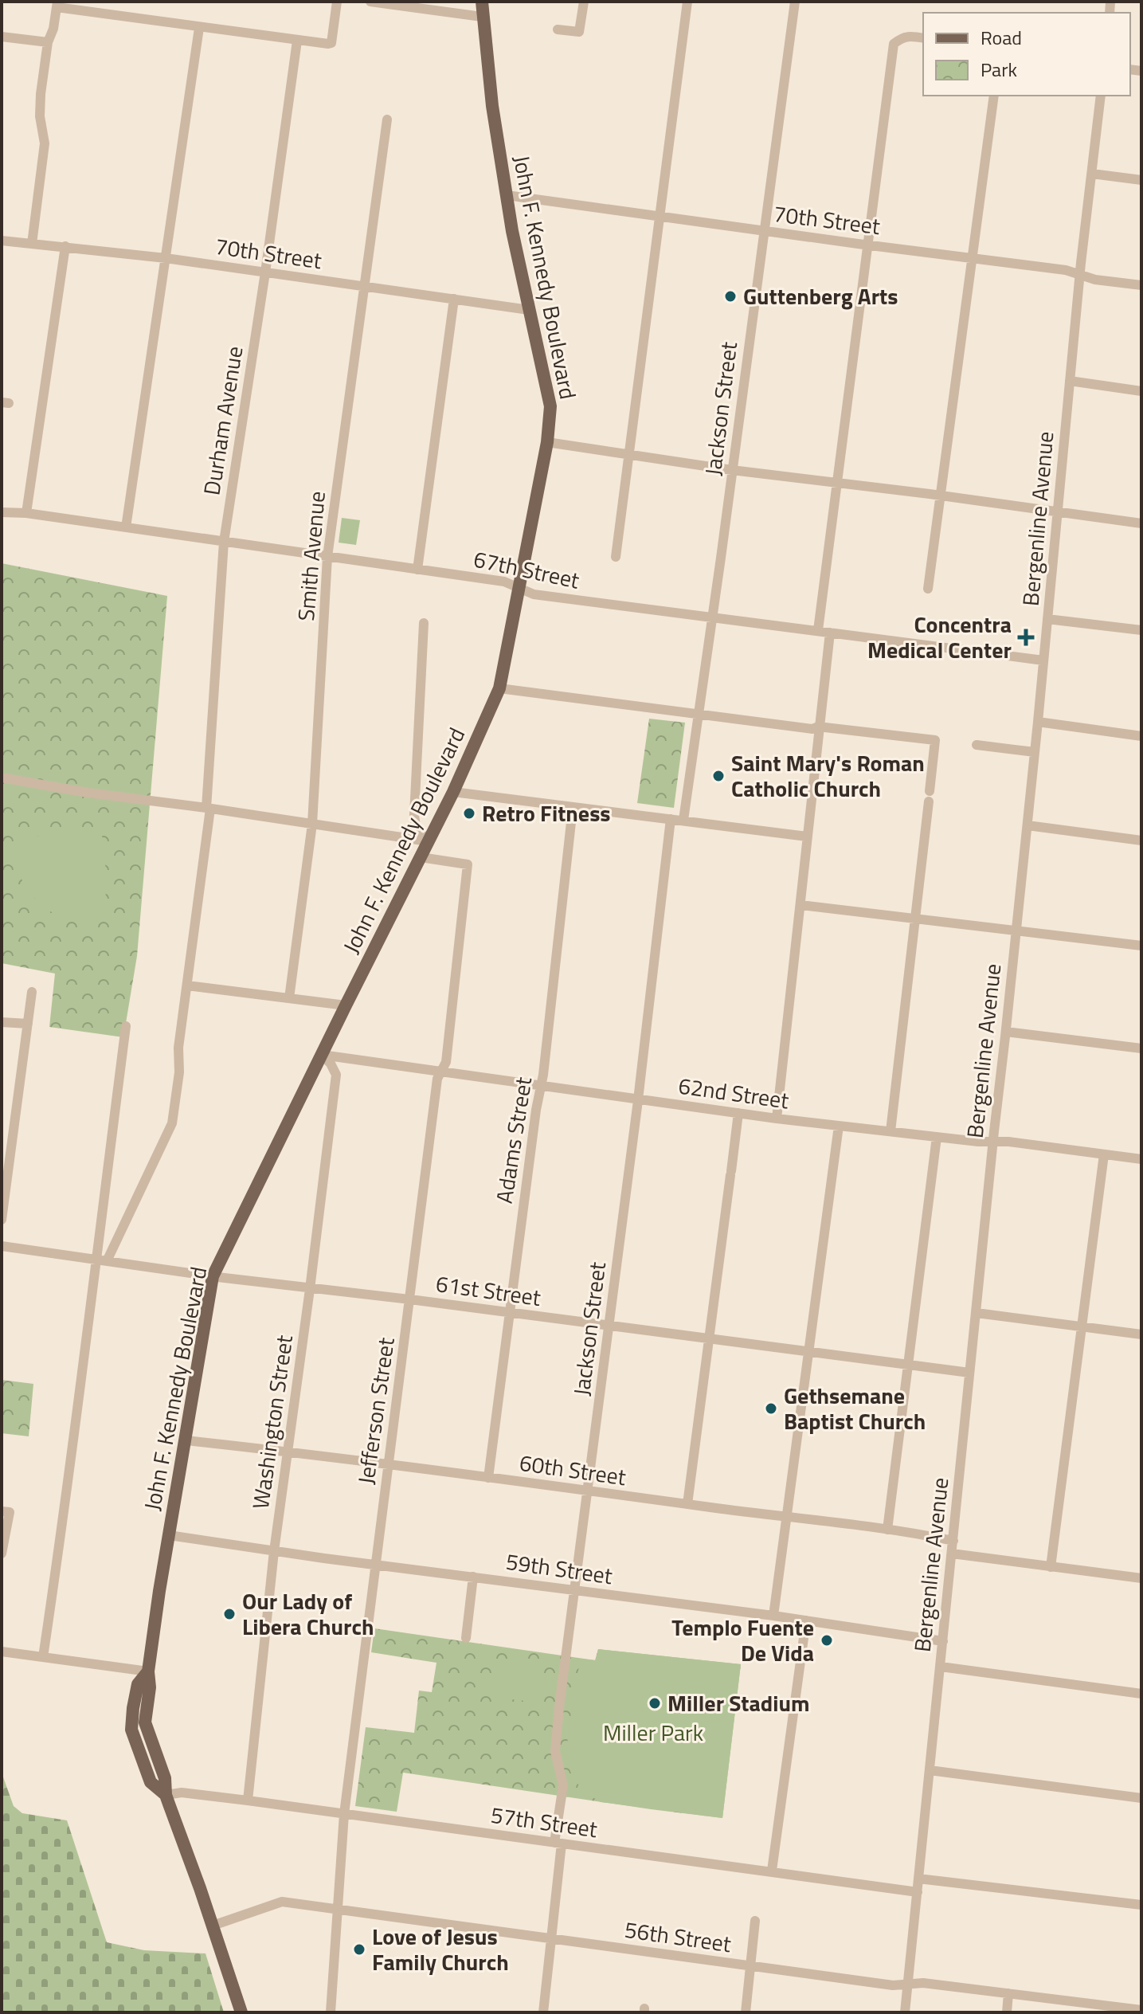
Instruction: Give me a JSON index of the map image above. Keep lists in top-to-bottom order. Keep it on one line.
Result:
{"streets":{"main road":["John F. Kennedy Boulevard"],"street":["70th Street","Jackson Street","Durham Avenue","Bergenline Avenue","Smith Avenue","67th Street","62nd Street","Adams Street","61st Street","Jefferson Street","Washington Street","60th Street","59th Street","57th Street","56th Street"]},"crossings":[["70th Street","John F. Kennedy Boulevard"],["70th Street","Jackson Street"],["70th Street","Durham Avenue"],["70th Street","Bergenline Avenue"],["70th Street","Smith Avenue"],["John F. Kennedy Boulevard","67th Street"],["John F. Kennedy Boulevard","62nd Street"],["John F. Kennedy Boulevard","61st Street"],["John F. Kennedy Boulevard","Jefferson Street"],["John F. Kennedy Boulevard","Washington Street"],["John F. Kennedy Boulevard","60th Street"],["John F. Kennedy Boulevard","59th Street"],["John F. Kennedy Boulevard","57th Street"],["John F. Kennedy Boulevard","56th Street"],["Jackson Street","67th Street"],["Jackson Street","62nd Street"],["Jackson Street","61st Street"],["Jackson Street","60th Street"],["Jackson Street","59th Street"],["Jackson Street","57th Street"],["Jackson Street","56th Street"],["Durham Avenue","67th Street"],["Durham Avenue","61st Street"],["Bergenline Avenue","67th Street"],["Bergenline Avenue","62nd Street"],["Bergenline Avenue","61st Street"],["Bergenline Avenue","60th Street"],["Bergenline Avenue","59th Street"],["Bergenline Avenue","57th Street"],["Bergenline Avenue","56th Street"],["Smith Avenue","67th Street"],["62nd Street","Adams Street"],["62nd Street","Jefferson Street"],["62nd Street","Washington Street"],["Adams Street","61st Street"],["Adams Street","60th Street"],["61st Street","Jefferson Street"],["61st Street","Washington Street"],["Jefferson Street","60th Street"],["Jefferson Street","59th Street"],["Jefferson Street","57th Street"],["Jefferson Street","56th Street"],["Washington Street","60th Street"],["Washington Street","59th Street"],["Washington Street","57th Street"]],"parks":["Miller Park"],"places":{"other":["Guttenberg Arts","Saint Mary's Roman Catholic Church","Retro Fitness","Gethsemane Baptist Church","Our Lady of Libera Church","Templo Fuente De Vida","Miller Stadium","Love of Jesus Family Church"],"health":["Concentra Medical Center"]},"legend":["Road","Park"]}
